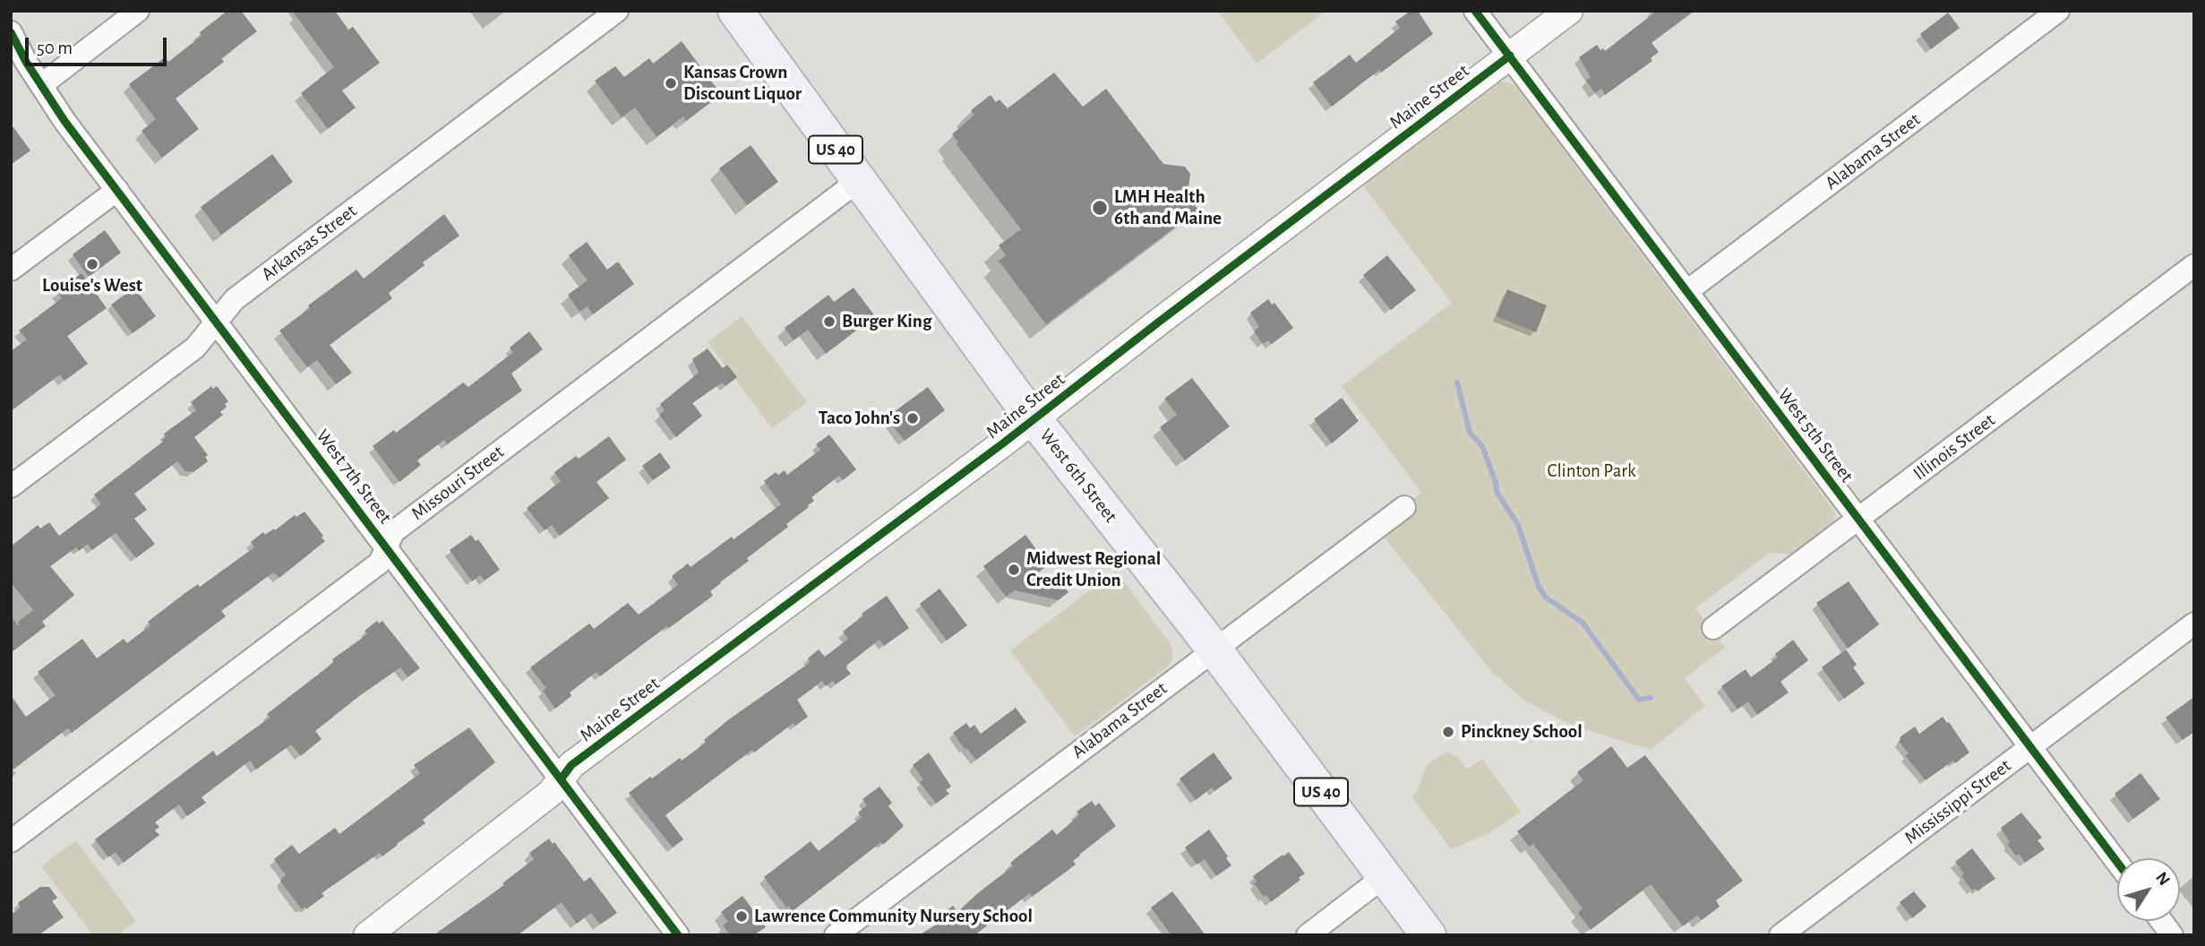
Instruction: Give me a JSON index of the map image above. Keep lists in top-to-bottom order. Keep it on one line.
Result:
{"streets":{"highway":["US 40","West 6th Street"],"street":["Maine Street","Alabama Street","Arkansas Street","West 5th Street","Illinois Street","West 7th Street","Missouri Street","Mississippi Street"]},"crossings":[["Maine Street","West 5th Street"],["Maine Street","West 6th Street"],["Maine Street","West 7th Street"],["Alabama Street","West 5th Street"],["Alabama Street","West 6th Street"],["Arkansas Street","West 7th Street"],["West 5th Street","Illinois Street"],["West 5th Street","Mississippi Street"],["West 6th Street","Missouri Street"],["West 7th Street","Missouri Street"]],"parks":["Clinton Park"],"places":["Kansas Crown Discount Liquor","LMH Health 6th and Maine","Louise's West","Burger King","Taco John's","Midwest Regional Credit Union","Pinckney School","Lawrence Community Nursery School"],"scale_bar":"50 m","north":"top right"}
